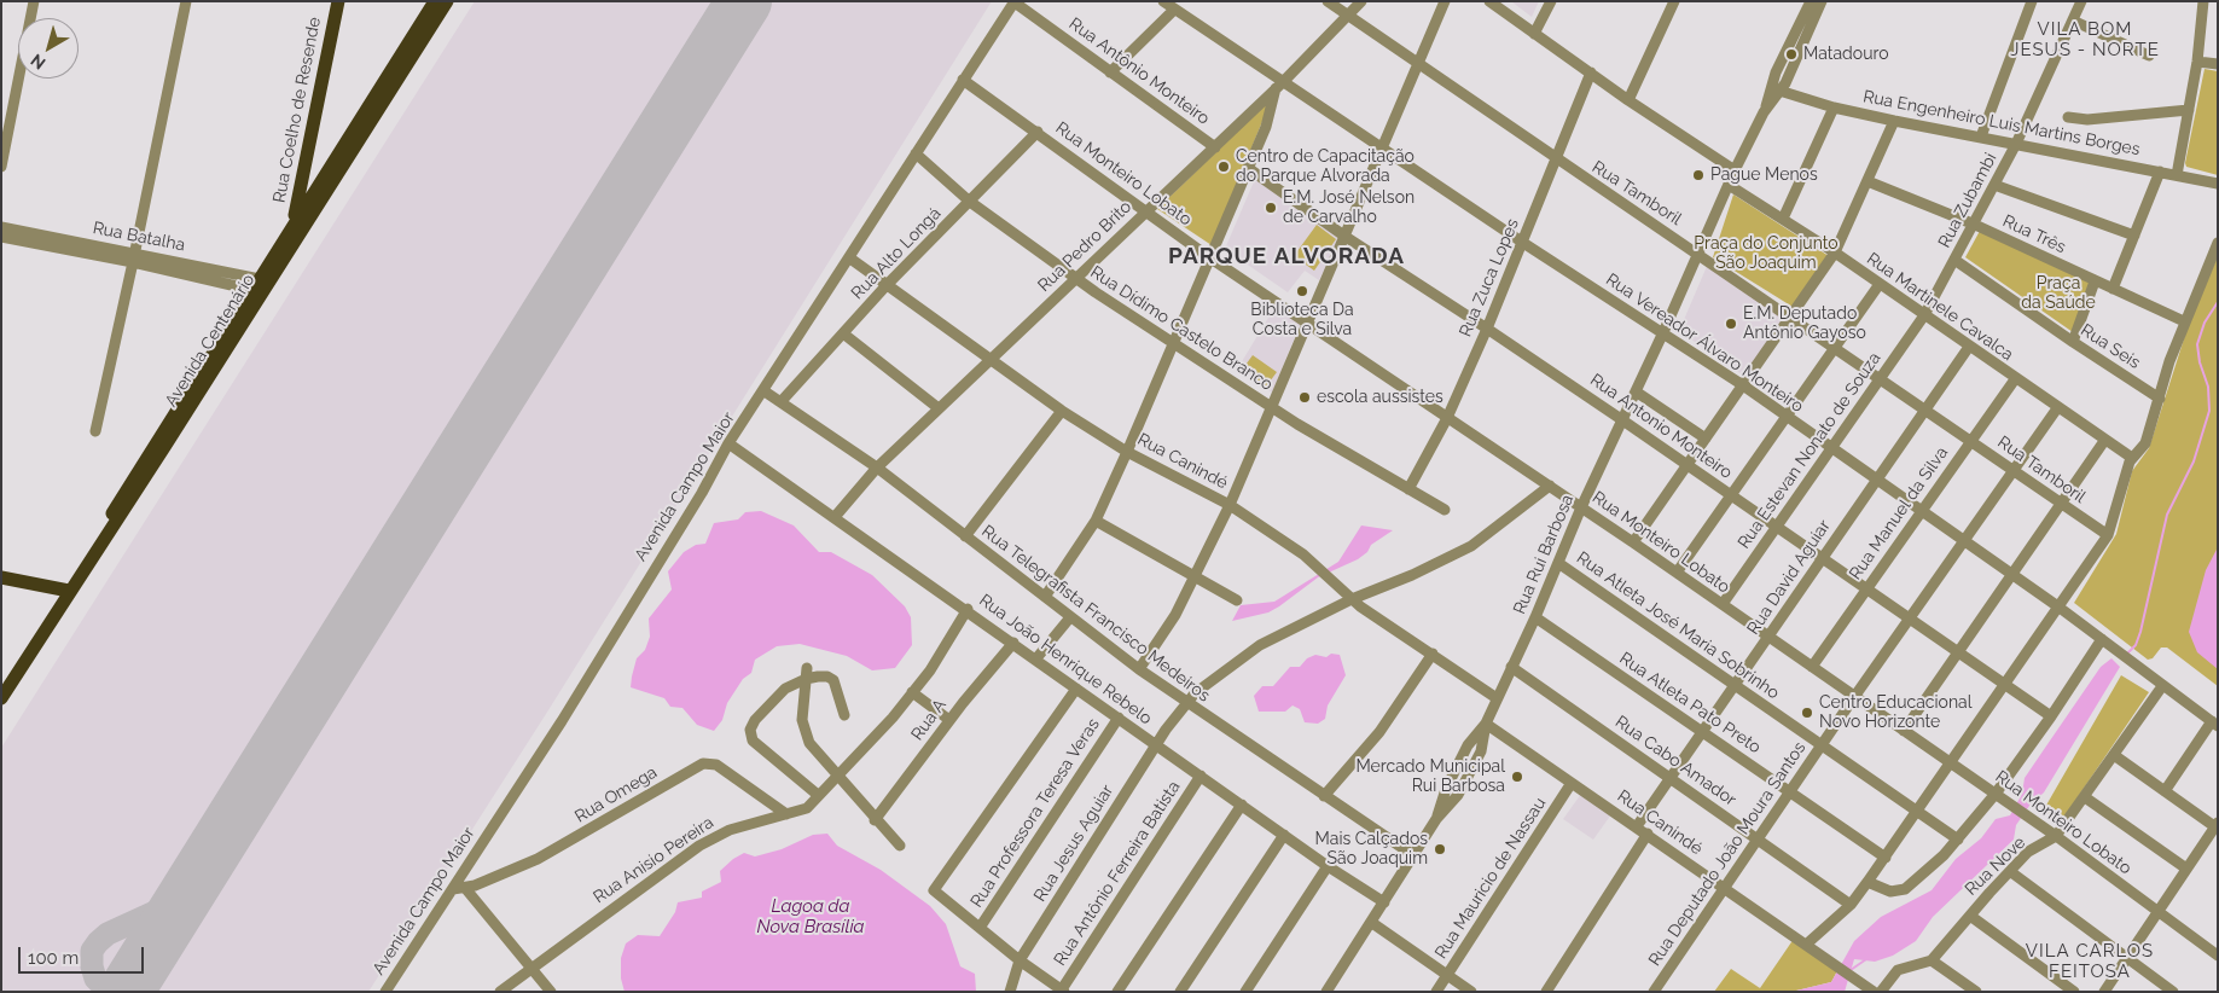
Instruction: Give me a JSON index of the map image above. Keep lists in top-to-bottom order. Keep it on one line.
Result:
{"streets":{"main road":["Rua Coelho de Resende","Avenida Centenário"],"street":["Rua Antônio Monteiro","Rua Engenheiro Luis Martins Borges","Rua Monteiro Lobato","Rua Tamboril","Rua Zubambi","Rua Três","Rua Batalha","Rua Pedro Brito","Rua Alto Longá","Rua Zuca Lopes","Rua Martinele Cavalca","Rua Dídimo Castelo Branco","Rua Vereador Álvaro Monteiro","Rua Seis","Rua Antonio Monteiro","Rua Estevan Nonato de Souza","Rua Canindé","Avenida Campo Maior","Rua Manuel da Silva","Rua Rui Barbosa","Rua David Aguiar","Rua Telegrafista Francisco Medeiros","Rua Atleta José Maria Sobrinho","Rua João Henrique Rebelo","Rua Atleta Pato Preto","Rua A","Rua Cabo Amador","Rua Omega","Rua Professora Teresa Veras","Rua Jesus Aguiar","Rua Deputado João Moura Santos","Rua Anisio Pereira","Rua Nove","Rua Antônio Ferreira Batista","Rua Mauricio de Nassau"]},"crossings":[["Rua Antônio Monteiro","Rua Pedro Brito"],["Rua Antônio Monteiro","Avenida Campo Maior"],["Rua Coelho de Resende","Avenida Centenário"],["Rua Engenheiro Luis Martins Borges","Rua Zubambi"],["Rua Engenheiro Luis Martins Borges","Rua Rui Barbosa"],["Rua Monteiro Lobato","Rua Pedro Brito"],["Rua Monteiro Lobato","Rua Alto Longá"],["Rua Monteiro Lobato","Rua Zuca Lopes"],["Rua Monteiro Lobato","Rua Estevan Nonato de Souza"],["Rua Monteiro Lobato","Avenida Campo Maior"],["Rua Monteiro Lobato","Rua Manuel da Silva"],["Rua Monteiro Lobato","Rua Rui Barbosa"],["Rua Monteiro Lobato","Rua David Aguiar"],["Rua Monteiro Lobato","Rua Jesus Aguiar"],["Rua Monteiro Lobato","Rua Deputado João Moura Santos"],["Rua Monteiro Lobato","Rua Nove"],["Rua Tamboril","Rua Pedro Brito"],["Rua Tamboril","Rua Zuca Lopes"],["Rua Tamboril","Rua Estevan Nonato de Souza"],["Rua Tamboril","Rua Manuel da Silva"],["Rua Tamboril","Rua Rui Barbosa"],["Rua Tamboril","Rua David Aguiar"],["Rua Tamboril","Rua Deputado João Moura Santos"],["Rua Zubambi","Rua Três"],["Rua Zubambi","Rua Martinele Cavalca"],["Rua Zubambi","Rua Seis"],["Rua Zubambi","Rua Estevan Nonato de Souza"],["Rua Batalha","Avenida Centenário"],["Rua Pedro Brito","Rua Dídimo Castelo Branco"],["Rua Pedro Brito","Rua Vereador Álvaro Monteiro"],["Rua Pedro Brito","Rua Canindé"],["Rua Pedro Brito","Rua Telegrafista Francisco Medeiros"],["Rua Pedro Brito","Rua João Henrique Rebelo"],["Rua Alto Longá","Rua Dídimo Castelo Branco"],["Rua Alto Longá","Rua Canindé"],["Rua Alto Longá","Rua Telegrafista Francisco Medeiros"],["Rua Zuca Lopes","Rua Dídimo Castelo Branco"],["Rua Zuca Lopes","Rua Vereador Álvaro Monteiro"],["Rua Zuca Lopes","Rua Antonio Monteiro"],["Rua Martinele Cavalca","Rua Estevan Nonato de Souza"],["Rua Martinele Cavalca","Rua Manuel da Silva"],["Rua Martinele Cavalca","Rua Rui Barbosa"],["Rua Martinele Cavalca","Rua David Aguiar"],["Rua Martinele Cavalca","Rua Deputado João Moura Santos"],["Rua Dídimo Castelo Branco","Avenida Campo Maior"],["Rua Vereador Álvaro Monteiro","Rua Estevan Nonato de Souza"],["Rua Vereador Álvaro Monteiro","Rua Manuel da Silva"],["Rua Vereador Álvaro Monteiro","Rua Rui Barbosa"],["Rua Vereador Álvaro Monteiro","Rua David Aguiar"],["Rua Vereador Álvaro Monteiro","Rua Deputado João Moura Santos"],["Rua Vereador Álvaro Monteiro","Rua Nove"],["Rua Antonio Monteiro","Rua Estevan Nonato de Souza"],["Rua Antonio Monteiro","Rua Manuel da Silva"],["Rua Antonio Monteiro","Rua Rui Barbosa"],["Rua Antonio Monteiro","Rua David Aguiar"],["Rua Antonio Monteiro","Rua Deputado João Moura Santos"],["Rua Canindé","Avenida Campo Maior"],["Rua Canindé","Rua Rui Barbosa"],["Rua Canindé","Rua David Aguiar"],["Rua Canindé","Rua Jesus Aguiar"],["Rua Canindé","Rua Deputado João Moura Santos"],["Rua Canindé","Rua Mauricio de Nassau"],["Avenida Campo Maior","Rua Telegrafista Francisco Medeiros"],["Avenida Campo Maior","Rua João Henrique Rebelo"],["Avenida Campo Maior","Rua Omega"],["Rua Rui Barbosa","Rua Telegrafista Francisco Medeiros"],["Rua Rui Barbosa","Rua Atleta José Maria Sobrinho"],["Rua Rui Barbosa","Rua João Henrique Rebelo"],["Rua Rui Barbosa","Rua Atleta Pato Preto"],["Rua Rui Barbosa","Rua Cabo Amador"],["Rua David Aguiar","Rua Atleta José Maria Sobrinho"],["Rua David Aguiar","Rua Atleta Pato Preto"],["Rua David Aguiar","Rua Cabo Amador"],["Rua Telegrafista Francisco Medeiros","Rua Jesus Aguiar"],["Rua Atleta José Maria Sobrinho","Rua Deputado João Moura Santos"],["Rua João Henrique Rebelo","Rua A"],["Rua João Henrique Rebelo","Rua Professora Teresa Veras"],["Rua João Henrique Rebelo","Rua Jesus Aguiar"],["Rua João Henrique Rebelo","Rua Anisio Pereira"],["Rua João Henrique Rebelo","Rua Antônio Ferreira Batista"],["Rua Atleta Pato Preto","Rua Deputado João Moura Santos"],["Rua Cabo Amador","Rua Deputado João Moura Santos"],["Rua Omega","Rua Anisio Pereira"]],"districts":["VILA BOM JESUS - NORTE","PARQUE ALVORADA","VILA CARLOS FEITOSA"],"water":["Lagoa da Nova Brasília"],"parks":["Praça do Conjunto São Joaquim","Praça da Saúde"],"places":["Matadouro","Centro de Capacitação do Parque Alvorada","Pague Menos","E.M. José Nelson de Carvalho","Biblioteca Da Costa e Silva","E.M. Deputado Antônio Gayoso","escola aussistes","Centro Educacional Novo Horizonte","Mercado Municipal Rui Barbosa","Mais Calçados São Joaquim"],"scale_bar":"100 m","north":"bottom left"}
